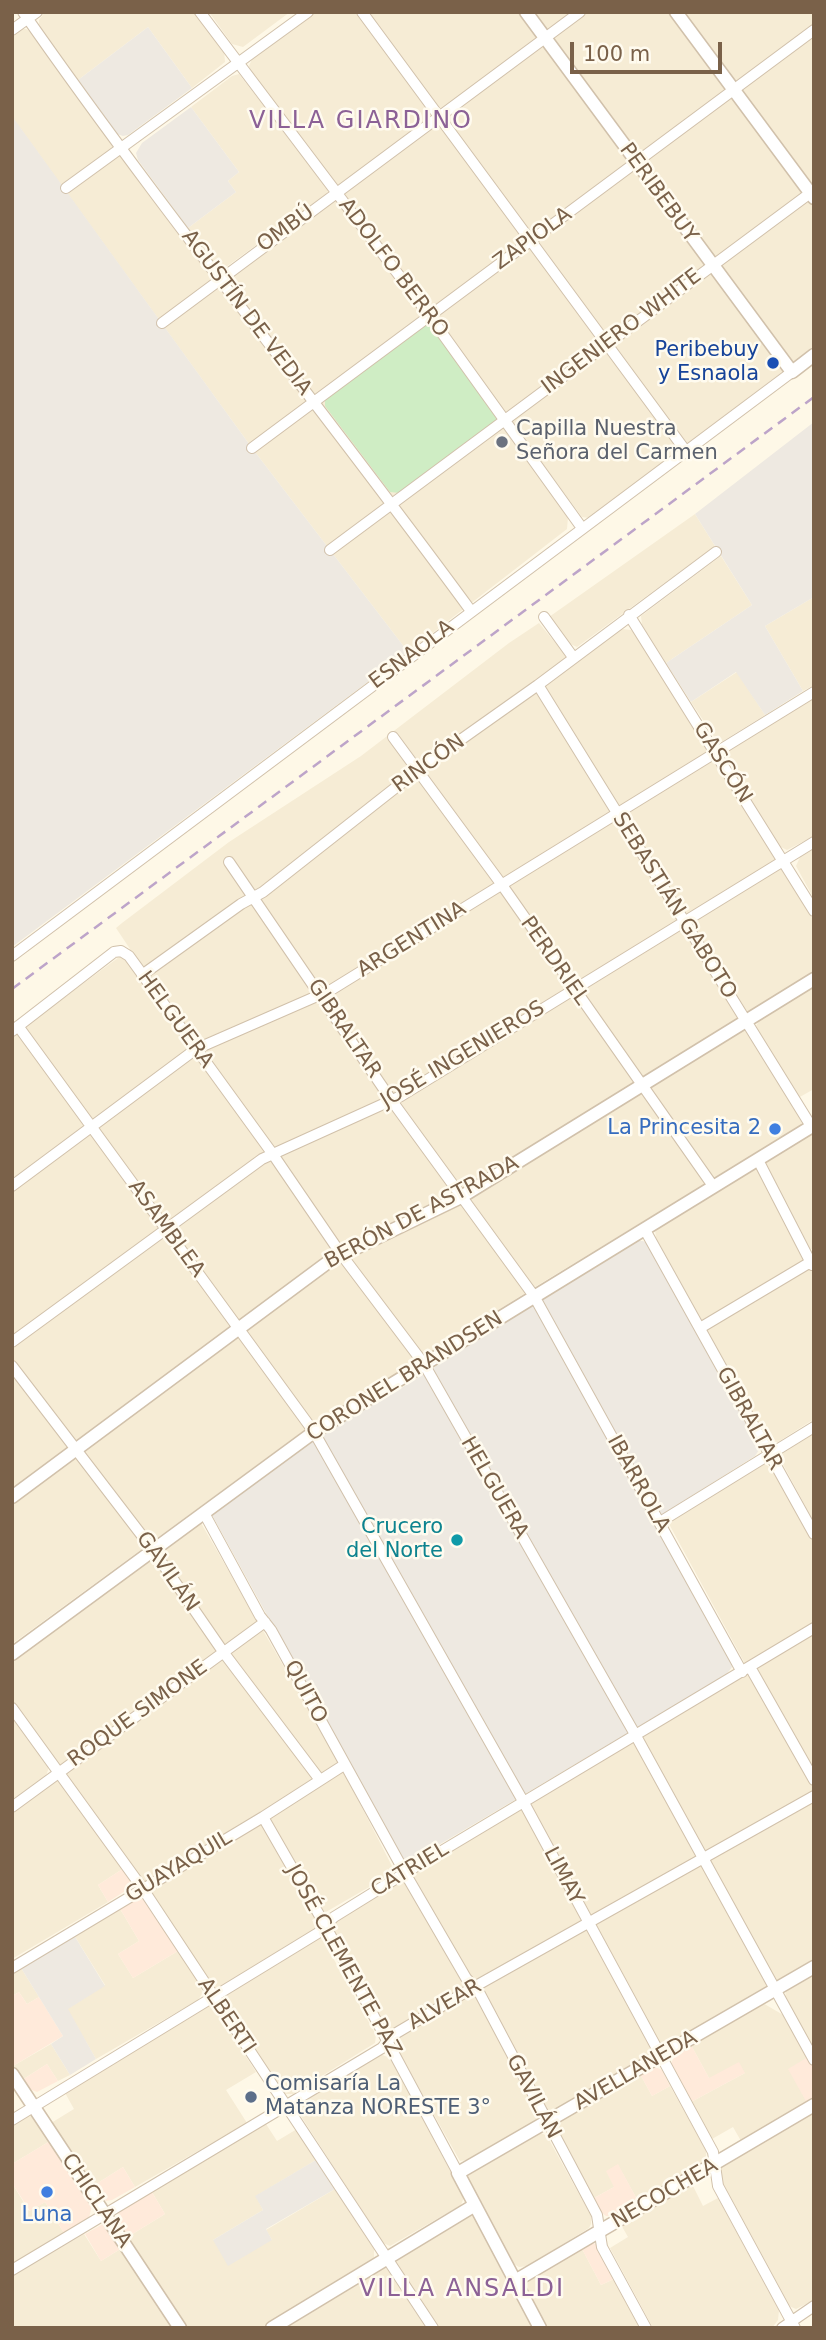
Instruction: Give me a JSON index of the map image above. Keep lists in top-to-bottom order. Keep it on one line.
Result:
{"streets":{"street":["PERIBEBUY","OMBÚ","ZAPIOLA","ADOLFO BERRO","AGUSTÍN DE VEDIA","INGENIERO WHITE","ESNAOLA","GASCÓN","RINCÓN","SEBASTIÁN GABOTO","ARGENTINA","PERDRIEL","HELGUERA","GIBRALTAR","JOSÉ INGENIEROS","BERÓN DE ASTRADA","ASAMBLEA","CORONEL BRANDSEN","IBARROLA","GAVILÁN","QUITO","ROQUE SIMONE","GUAYAQUIL","CATRIEL","LIMAY","JOSÉ CLEMENTE PAZ","ALVEAR","ALBERTI","AVELLANEDA","NECOCHEA","CHICLANA"]},"crossings":[["PERIBEBUY","OMBÚ"],["PERIBEBUY","ZAPIOLA"],["PERIBEBUY","INGENIERO WHITE"],["PERIBEBUY","ESNAOLA"],["OMBÚ","ADOLFO BERRO"],["OMBÚ","AGUSTÍN DE VEDIA"],["ZAPIOLA","ADOLFO BERRO"],["ZAPIOLA","AGUSTÍN DE VEDIA"],["ADOLFO BERRO","INGENIERO WHITE"],["ADOLFO BERRO","ESNAOLA"],["AGUSTÍN DE VEDIA","INGENIERO WHITE"],["AGUSTÍN DE VEDIA","ESNAOLA"],["GASCÓN","RINCÓN"],["GASCÓN","ARGENTINA"],["GASCÓN","JOSÉ INGENIEROS"],["RINCÓN","SEBASTIÁN GABOTO"],["RINCÓN","PERDRIEL"],["RINCÓN","HELGUERA"],["RINCÓN","GIBRALTAR"],["SEBASTIÁN GABOTO","ARGENTINA"],["SEBASTIÁN GABOTO","JOSÉ INGENIEROS"],["SEBASTIÁN GABOTO","BERÓN DE ASTRADA"],["SEBASTIÁN GABOTO","CORONEL BRANDSEN"],["ARGENTINA","PERDRIEL"],["ARGENTINA","HELGUERA"],["ARGENTINA","GIBRALTAR"],["ARGENTINA","ASAMBLEA"],["PERDRIEL","JOSÉ INGENIEROS"],["PERDRIEL","BERÓN DE ASTRADA"],["PERDRIEL","CORONEL BRANDSEN"],["HELGUERA","JOSÉ INGENIEROS"],["HELGUERA","BERÓN DE ASTRADA"],["HELGUERA","ASAMBLEA"],["HELGUERA","CORONEL BRANDSEN"],["HELGUERA","CATRIEL"],["HELGUERA","ALVEAR"],["HELGUERA","AVELLANEDA"],["GIBRALTAR","JOSÉ INGENIEROS"],["GIBRALTAR","BERÓN DE ASTRADA"],["GIBRALTAR","CORONEL BRANDSEN"],["GIBRALTAR","IBARROLA"],["JOSÉ INGENIEROS","ASAMBLEA"],["BERÓN DE ASTRADA","ASAMBLEA"],["BERÓN DE ASTRADA","GAVILÁN"],["ASAMBLEA","CORONEL BRANDSEN"],["ASAMBLEA","LIMAY"],["CORONEL BRANDSEN","IBARROLA"],["CORONEL BRANDSEN","GAVILÁN"],["CORONEL BRANDSEN","QUITO"],["CORONEL BRANDSEN","LIMAY"],["IBARROLA","CATRIEL"],["GAVILÁN","QUITO"],["GAVILÁN","ROQUE SIMONE"],["GAVILÁN","GUAYAQUIL"],["GAVILÁN","CATRIEL"],["GAVILÁN","ALVEAR"],["GAVILÁN","AVELLANEDA"],["GAVILÁN","NECOCHEA"],["QUITO","ROQUE SIMONE"],["QUITO","GUAYAQUIL"],["QUITO","CATRIEL"],["ROQUE SIMONE","ALBERTI"],["GUAYAQUIL","JOSÉ CLEMENTE PAZ"],["GUAYAQUIL","ALBERTI"],["CATRIEL","LIMAY"],["CATRIEL","JOSÉ CLEMENTE PAZ"],["CATRIEL","ALBERTI"],["CATRIEL","CHICLANA"],["LIMAY","ALVEAR"],["LIMAY","AVELLANEDA"],["LIMAY","NECOCHEA"],["JOSÉ CLEMENTE PAZ","ALVEAR"],["JOSÉ CLEMENTE PAZ","AVELLANEDA"],["JOSÉ CLEMENTE PAZ","NECOCHEA"],["ALVEAR","ALBERTI"],["ALVEAR","CHICLANA"]],"districts":["VILLA GIARDINO","VILLA ANSALDI"],"places":["Peribebuy y Esnaola","Capilla Nuestra Señora del Carmen","La Princesita 2","Crucero del Norte","Comisaría La Matanza NORESTE 3°","Luna"],"scale_bar":"100 m"}
